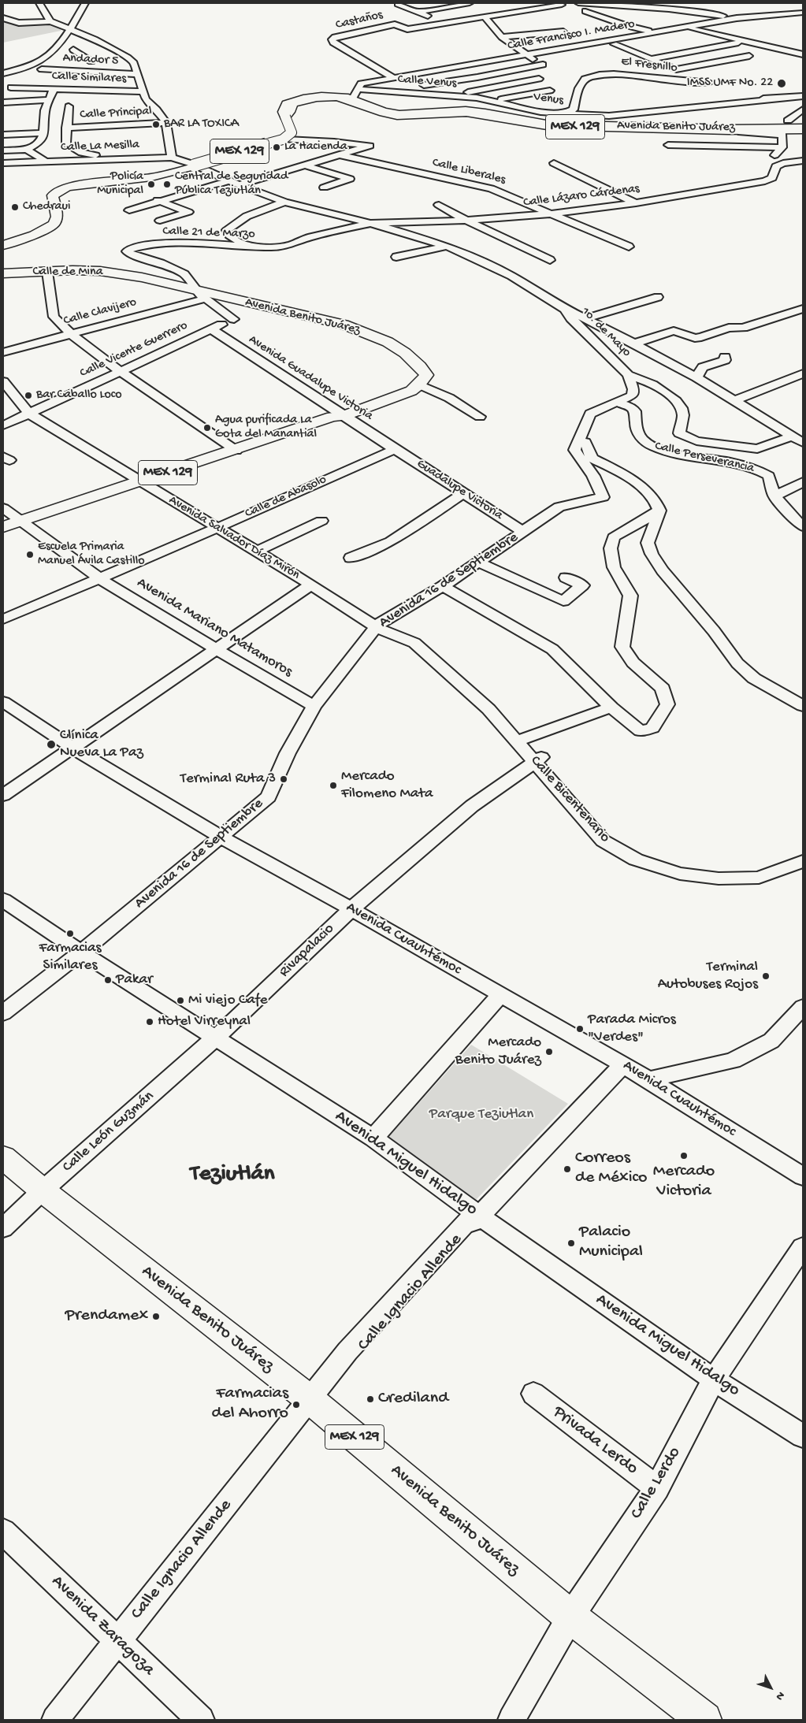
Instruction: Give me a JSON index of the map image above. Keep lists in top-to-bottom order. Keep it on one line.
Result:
{"streets":{"main road":["MEX 129","Avenida Benito Juárez","Calle de Mina"],"street":["Castaños","Calle Francisco I. Madero","Andador 5","El Fresnillo","Calle Similares","Calle Venus","Venus","Calle Principal","Calle La Mesilla","Calle Liberales","Calle Lázaro Cárdenas","Calle 21 de Marzo","Calle Clavijero","1o. de Mayo","Calle Vicente Guerrero","Avenida Guadalupe Victoria","Calle Perseverancia","Guadalupe Victoria","Calle de Abasolo","Avenida Salvador Díaz Mirón","Avenida 16 de Septiembre","Avenida Mariano Matamoros","Calle Bicentenario","Avenida Cuauhtémoc","Rivapalacio","Calle León Guzmán","Avenida Miguel Hidalgo","Calle Ignacio Allende","Privada Lerdo","Calle Lerdo","Avenida Zaragoza"]},"crossings":[["Castaños","Calle Francisco I. Madero"],["Calle Francisco I. Madero","Calle Venus"],["Calle Francisco I. Madero","Avenida Benito Juárez"],["Calle Venus","Venus"],["Calle Venus","Avenida Benito Juárez"],["MEX 129","Avenida Benito Juárez"],["MEX 129","Calle La Mesilla"],["MEX 129","Avenida Guadalupe Victoria"],["MEX 129","Avenida Salvador Díaz Mirón"],["MEX 129","Avenida Mariano Matamoros"],["Avenida Benito Juárez","Calle 21 de Marzo"],["Avenida Benito Juárez","Calle de Mina"],["Avenida Benito Juárez","Calle Clavijero"],["Avenida Benito Juárez","Calle Vicente Guerrero"],["Avenida Benito Juárez","Calle León Guzmán"],["Avenida Benito Juárez","Calle Ignacio Allende"],["Avenida Benito Juárez","Calle Lerdo"],["Calle La Mesilla","Calle Lázaro Cárdenas"],["Calle La Mesilla","Calle 21 de Marzo"],["Calle Liberales","Calle Lázaro Cárdenas"],["Calle Lázaro Cárdenas","Calle 21 de Marzo"],["Calle 21 de Marzo","Calle Clavijero"],["Calle 21 de Marzo","Calle Vicente Guerrero"],["Calle Clavijero","Calle Vicente Guerrero"],["Calle Vicente Guerrero","Avenida Guadalupe Victoria"],["Calle Vicente Guerrero","Avenida Salvador Díaz Mirón"],["Avenida Guadalupe Victoria","Guadalupe Victoria"],["Avenida Guadalupe Victoria","Calle de Abasolo"],["Guadalupe Victoria","Calle de Abasolo"],["Guadalupe Victoria","Avenida 16 de Septiembre"],["Calle de Abasolo","Avenida Salvador Díaz Mirón"],["Calle de Abasolo","Avenida Mariano Matamoros"],["Avenida Salvador Díaz Mirón","Avenida 16 de Septiembre"],["Avenida Salvador Díaz Mirón","Calle Bicentenario"],["Avenida 16 de Septiembre","Avenida Mariano Matamoros"],["Avenida 16 de Septiembre","Calle Bicentenario"],["Avenida 16 de Septiembre","Avenida Cuauhtémoc"],["Avenida 16 de Septiembre","Avenida Miguel Hidalgo"],["Calle Bicentenario","Rivapalacio"],["Avenida Cuauhtémoc","Rivapalacio"],["Avenida Cuauhtémoc","Calle Ignacio Allende"],["Rivapalacio","Calle León Guzmán"],["Rivapalacio","Avenida Miguel Hidalgo"],["Calle León Guzmán","Avenida Miguel Hidalgo"],["Avenida Miguel Hidalgo","Calle Ignacio Allende"],["Avenida Miguel Hidalgo","Calle Lerdo"],["Calle Ignacio Allende","Avenida Zaragoza"],["Privada Lerdo","Calle Lerdo"]],"districts":["Teziutlán"],"parks":["Parque Teziutlan"],"places":["IMSS UMF No. 22","BAR LA TOXICA","La Hacienda","Policía Municipal","Central de Seguridad Pública Teziutlán","Chedraui","Bar Caballo Loco","Agua purificada La Gota del Manantial","Escuela Primaria Manuel Ávila Castillo","Clínica Nueva La Paz","Terminal Ruta 3","Mercado Filomeno Mata","Farmacias Similares","Terminal Autobuses Rojos","Pakar","Mi viejo Cafe","Hotel Virreynal","Parada Micros \"Verdes\"","Mercado Benito Juárez","Mercado Victoria","Correos de México","Palacio Municipal","Prendamex","Crediland","Farmacias del Ahorro"],"north":"bottom right"}
